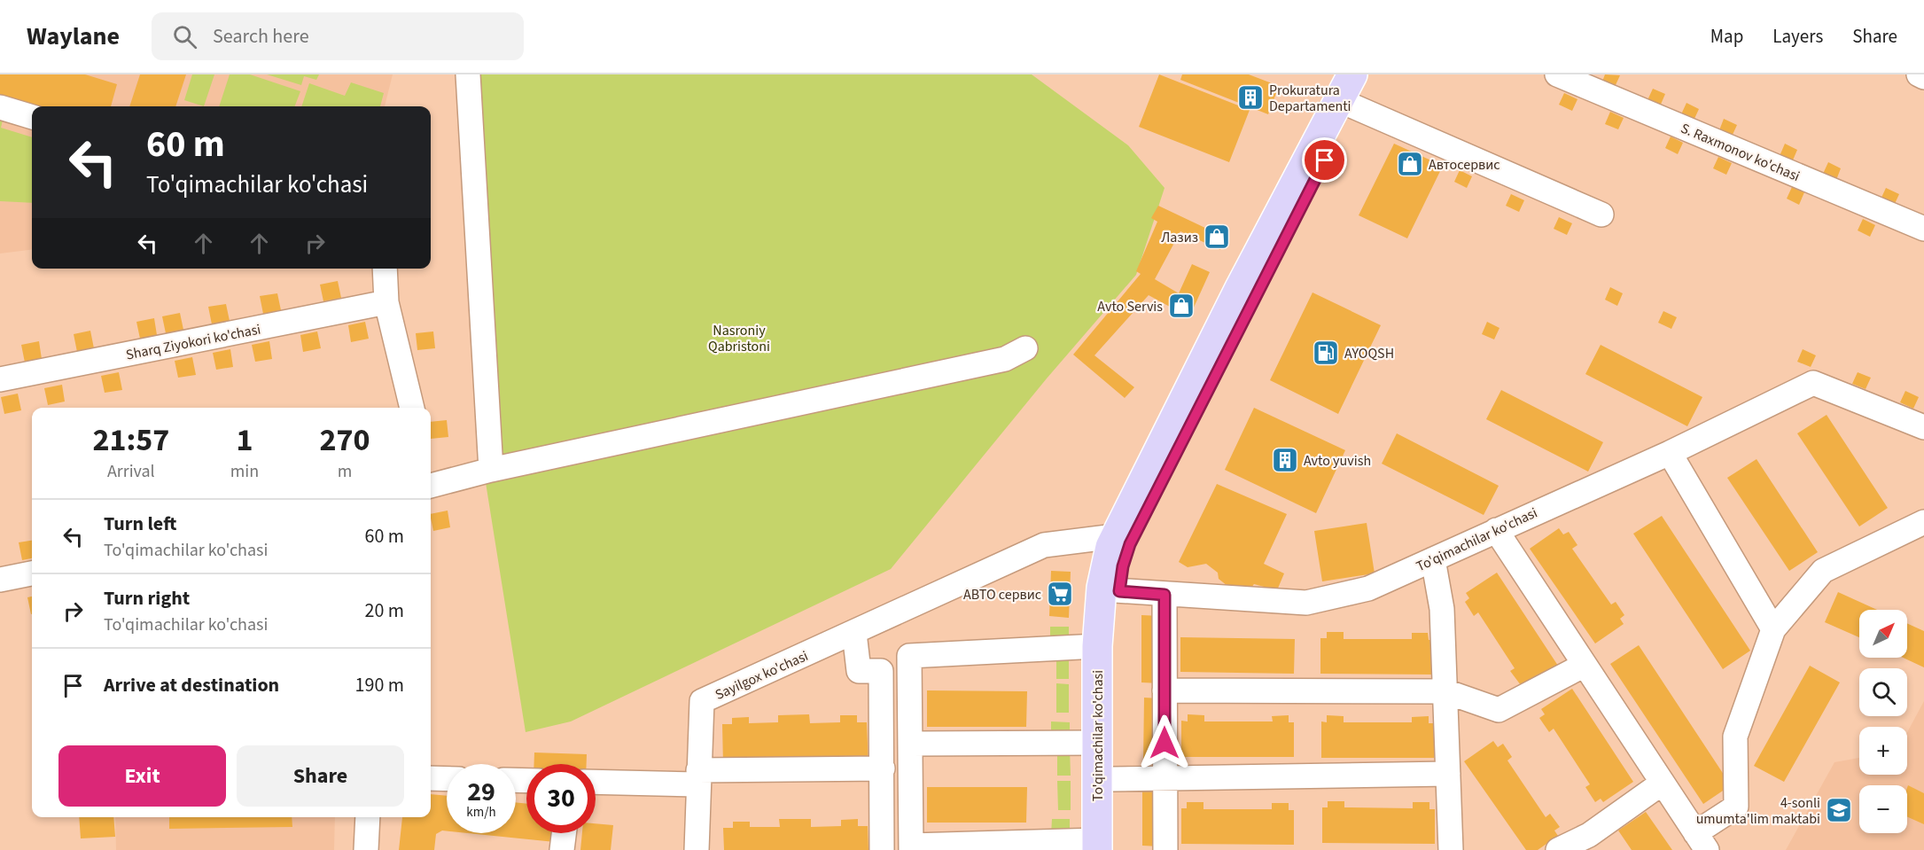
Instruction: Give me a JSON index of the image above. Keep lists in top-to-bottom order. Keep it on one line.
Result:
{"streets":{"main road":["To'qimachilar ko'chasi"],"street":["S. Raxmonov ko'chasi","Sharq Ziyokori ko'chasi","Sayilgox ko'chasi"]},"crossings":[["To'qimachilar ko'chasi","Sayilgox ko'chasi"]],"parks":["Nasroniy Qabristoni"],"places":{"building":["Prokuratura Departamenti","Avto yuvish"],"shop":["Автосервис","Лазиз","Avto Servis"],"fuel station":["AYOQSH"],"supermarket":["АВТО сервис"],"school or university":["4-sonli umumta'lim maktabi"]},"north":"top right","page":{"header":"Waylane","search":"Search here","nav":["Map","Layers","Share"],"turn":["60 m","To'qimachilar ko'chasi"],"eta":["21:57","Arrival","1","min","270","m"],"list":[{"name":"Turn left","note":"To'qimachilar ko'chasi","value":"60 m"},{"name":"Turn right","note":"To'qimachilar ko'chasi","value":"20 m"},{"name":"Arrive at destination","value":"190 m"}],"map_buttons":["+","−"],"buttons":["Exit","Share"],"speed":"29 km/h","limit":"30"}}
